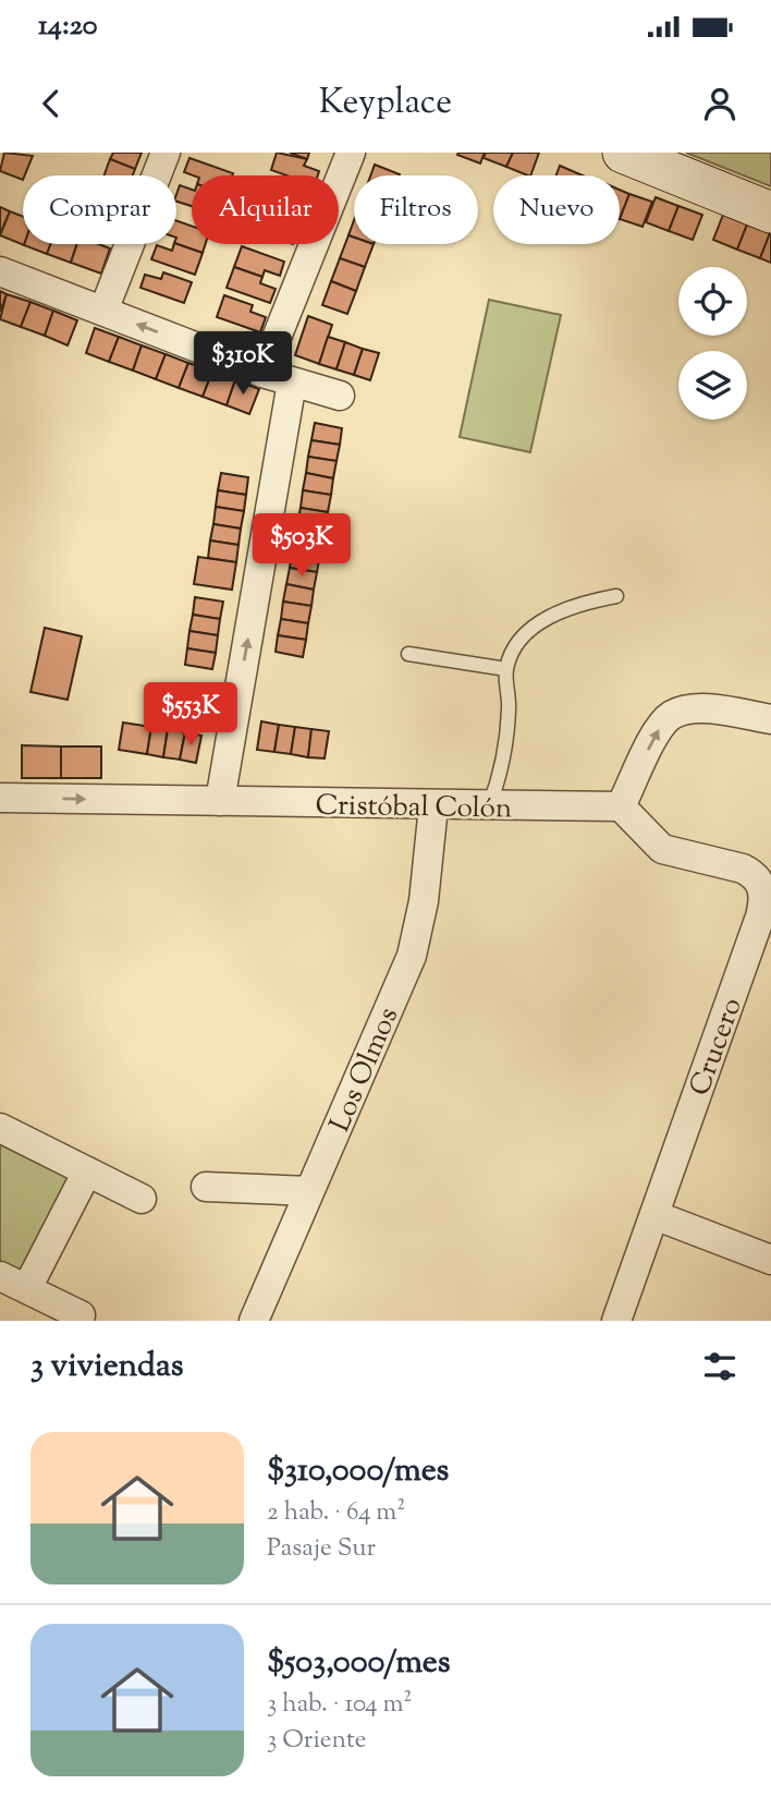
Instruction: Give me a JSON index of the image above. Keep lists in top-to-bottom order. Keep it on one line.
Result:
{"streets":{"street":["Cristóbal Colón","Crucero","Los Olmos"]},"crossings":[["Cristóbal Colón","Crucero"],["Cristóbal Colón","Los Olmos"]],"one_way":["Cristóbal Colón"],"page":{"status":"14:20","header":"Keyplace","chip":["Comprar","Alquilar","Filtros","Nuevo"],"price":["$310K","$503K","$553K"],"heading":"3 viviendas","list":[{"name":"$310,000/mes","note":"2 hab. · 64 m² · Pasaje Sur"},{"name":"$503,000/mes","note":"3 hab. · 104 m² · 3 Oriente"}]}}
